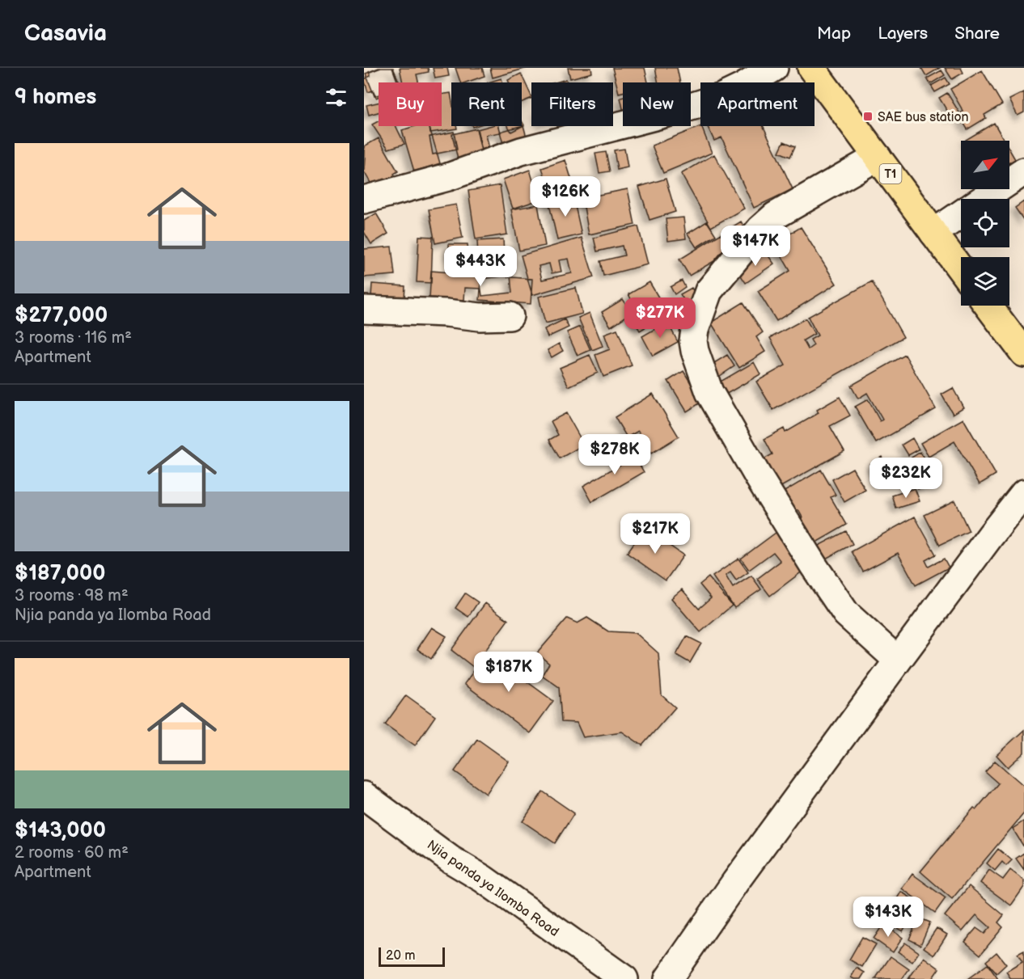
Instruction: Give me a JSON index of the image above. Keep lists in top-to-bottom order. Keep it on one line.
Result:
{"streets":{"highway":["T1"],"street":["Njia panda ya Ilomba Road"]},"places":{"transit":["SAE bus station"]},"scale_bar":"20 m","north":"top right","page":{"header":"Casavia","nav":["Map","Layers","Share"],"heading":"9 homes","chip":["Buy","Rent","Filters","New","Apartment"],"list":[{"name":"$277,000","note":"3 rooms · 116 m² · Apartment"},{"name":"$187,000","note":"3 rooms · 98 m² · Njia panda ya Ilomba Road"},{"name":"$143,000","note":"2 rooms · 60 m² · Apartment"}],"price":["$126K","$147K","$443K","$277K","$278K","$232K","$217K","$187K","$143K"],"scale":"20 m"}}
